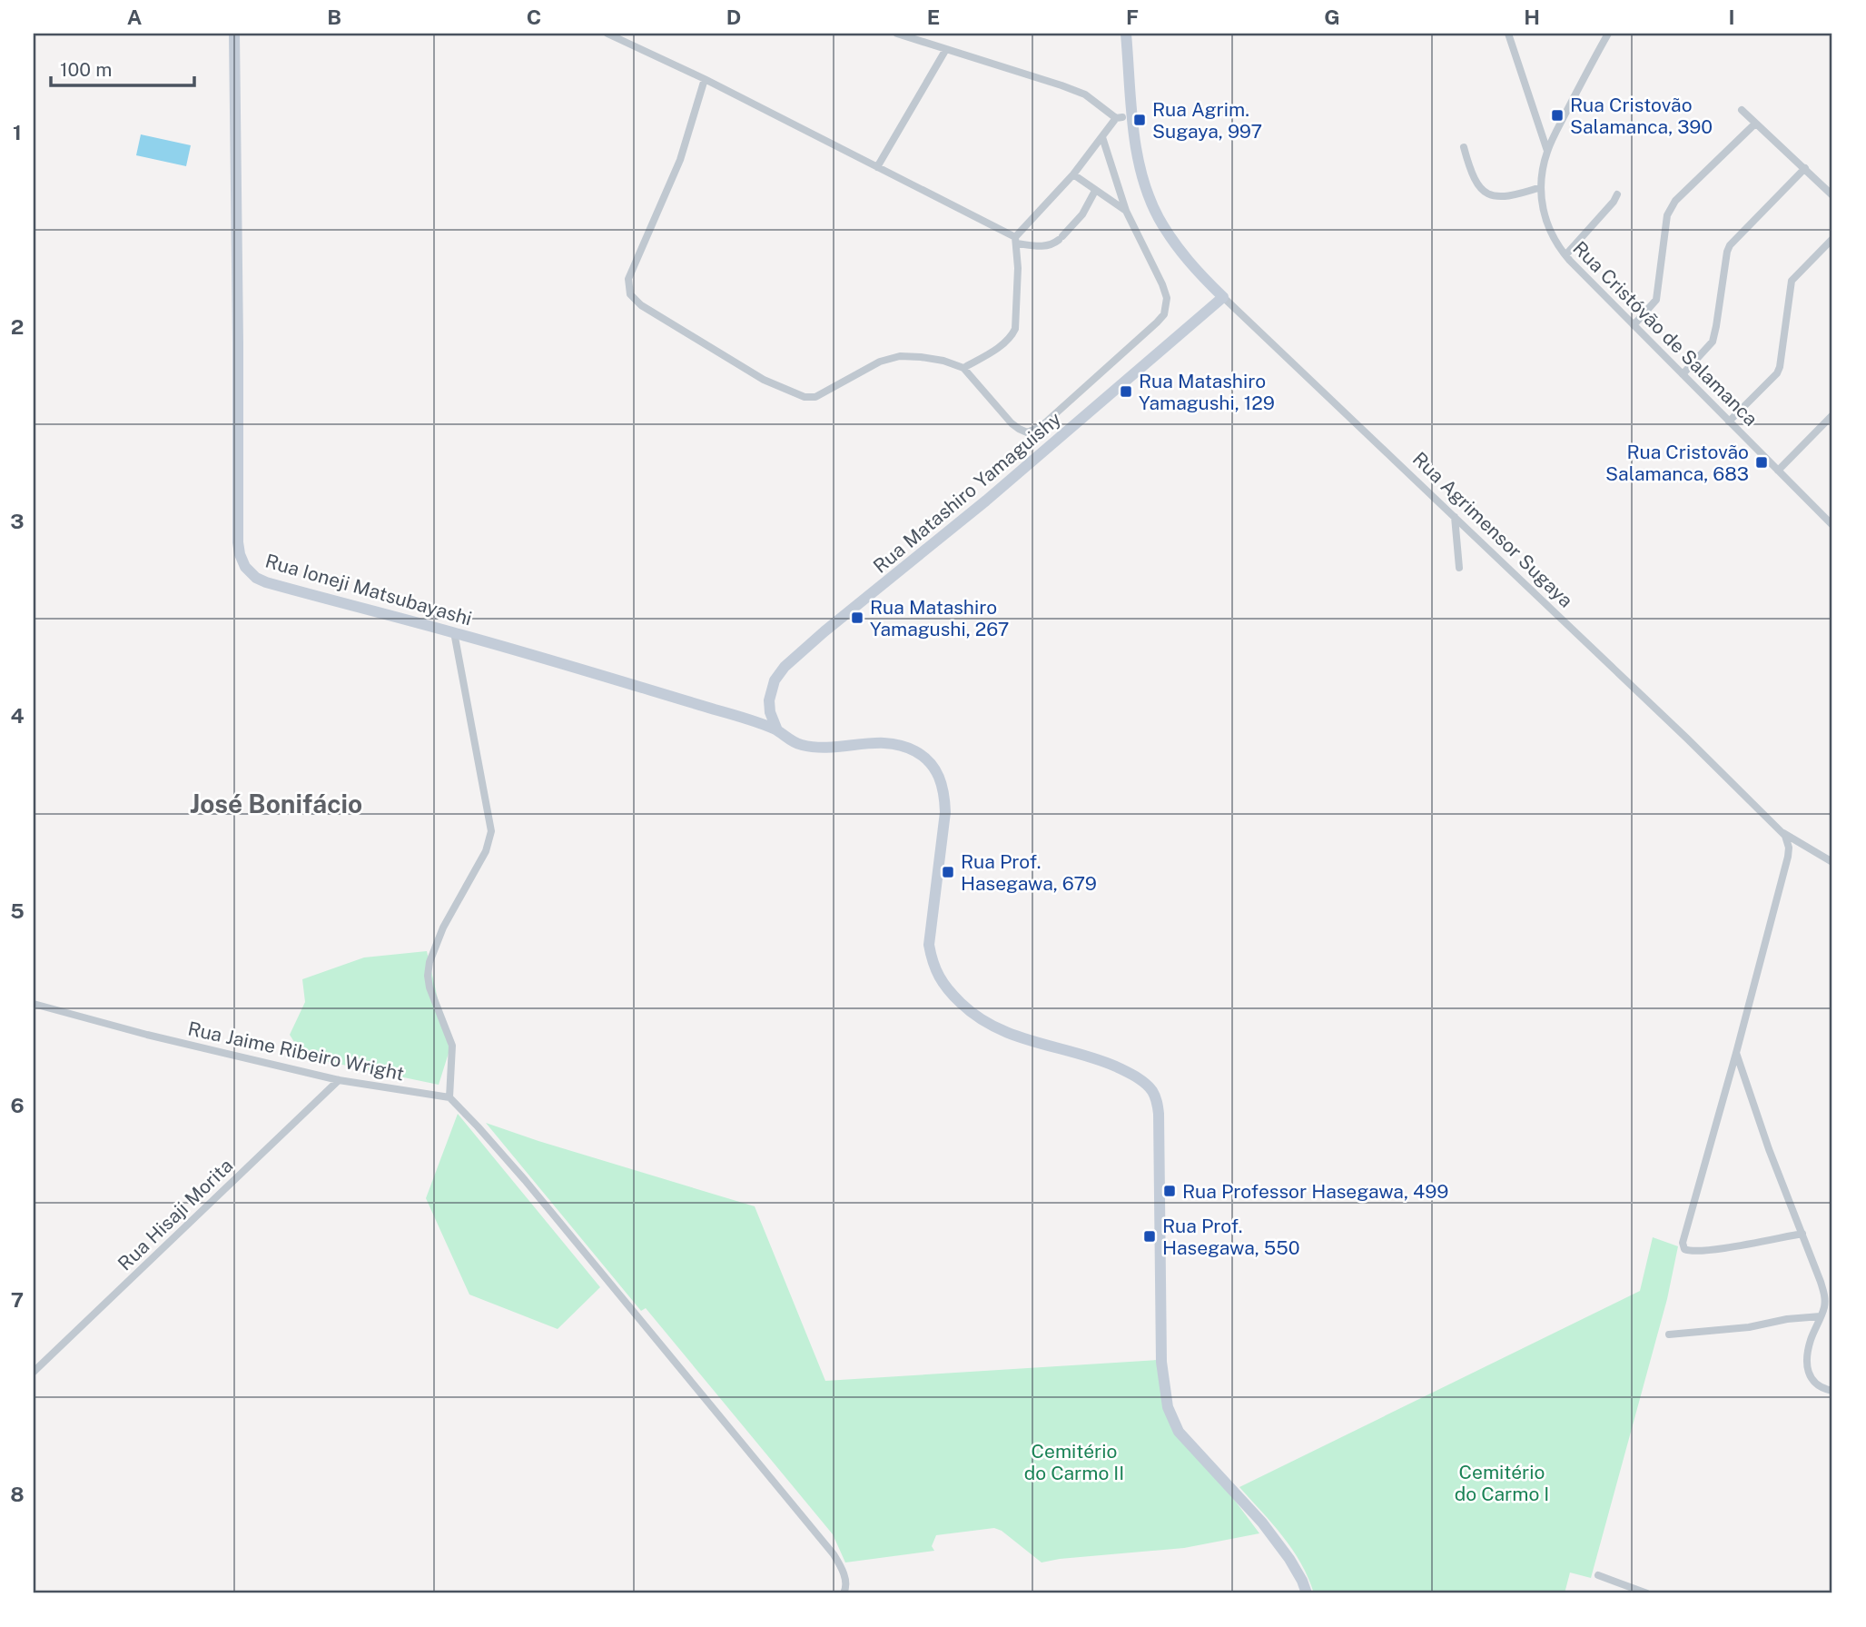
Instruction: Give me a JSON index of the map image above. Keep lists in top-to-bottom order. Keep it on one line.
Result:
{"streets":{"main road":["Rua Matashiro Yamaguishy","Rua Agrimensor Sugaya","Rua Ioneji Matsubayashi"],"street":["Rua Cristóvão de Salamanca","Rua Jaime Ribeiro Wright","Rua Hisaji Morita"]},"crossings":[["Rua Matashiro Yamaguishy","Rua Agrimensor Sugaya"],["Rua Matashiro Yamaguishy","Rua Ioneji Matsubayashi"],["Rua Jaime Ribeiro Wright","Rua Hisaji Morita"]],"districts":["José Bonifácio"],"parks":["Cemitério do Carmo II","Cemitério do Carmo I"],"places":{"transit":["Rua Cristovão Salamanca, 390","Rua Agrim. Sugaya, 997","Rua Matashiro Yamagushi, 129","Rua Cristovão Salamanca, 683","Rua Matashiro Yamagushi, 267","Rua Prof. Hasegawa, 679","Rua Professor Hasegawa, 499","Rua Prof. Hasegawa, 550"]},"scale_bar":"100 m","grid":{"columns":["A","B","C","D","E","F","G","H","I"],"rows":["1","2","3","4","5","6","7","8"]}}
